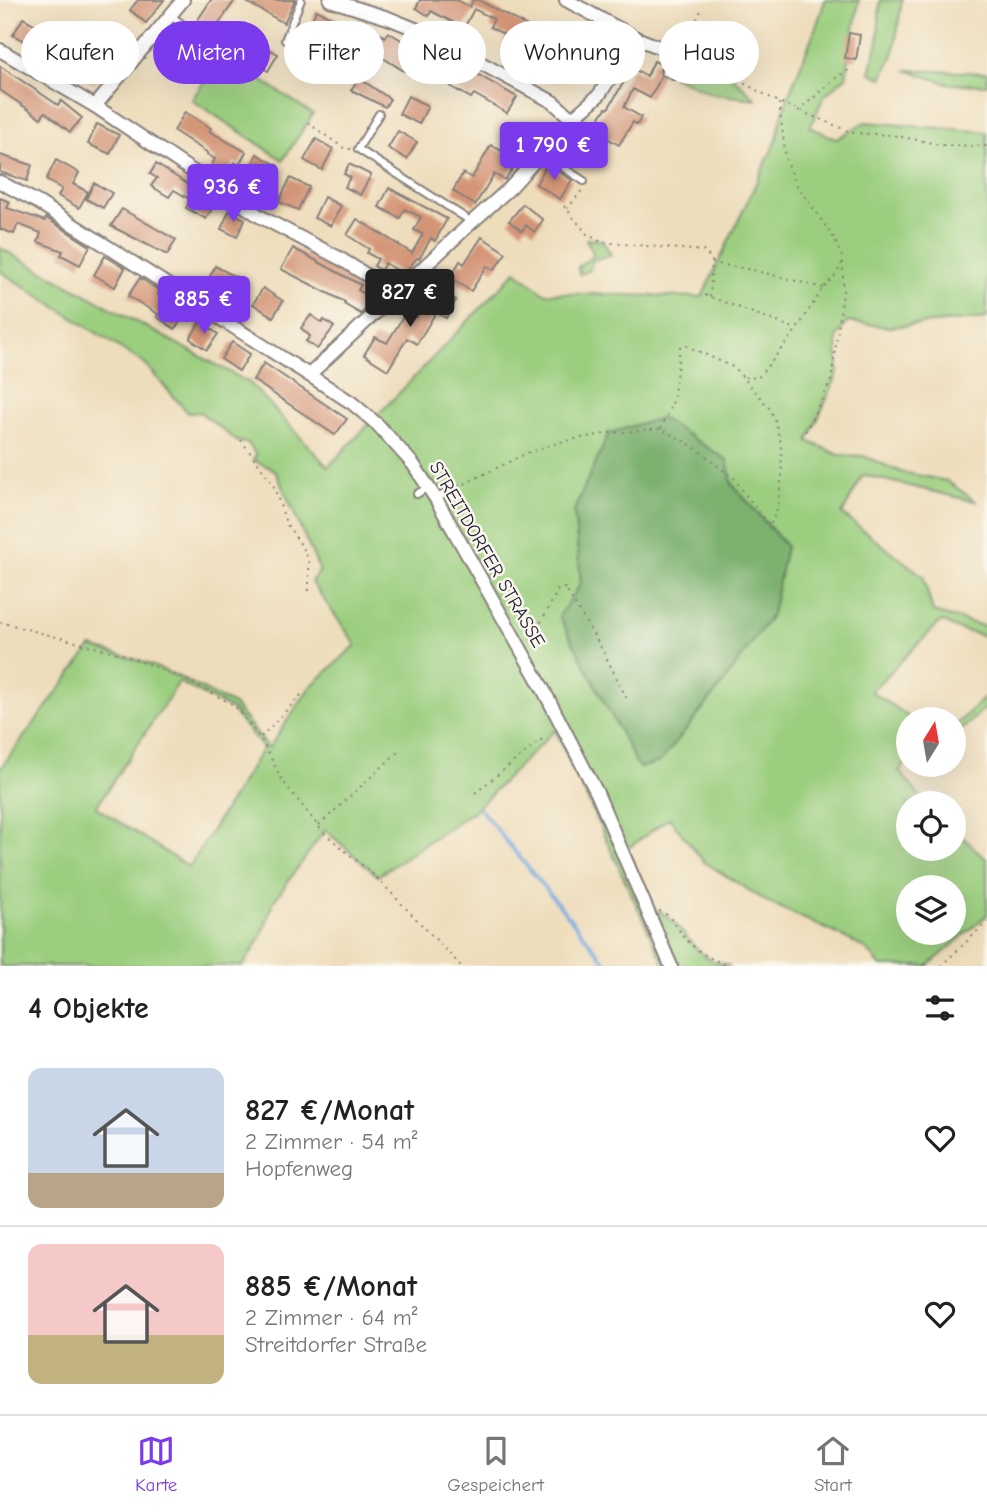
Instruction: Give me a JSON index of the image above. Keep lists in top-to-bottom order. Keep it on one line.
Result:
{"streets":{"street":["STREITDORFER STRASSE"]},"north":"top","page":{"chip":["Kaufen","Mieten","Filter","Neu","Wohnung","Haus"],"price":["1 790 €","936 €","827 €","885 €"],"heading":"4 Objekte","list":[{"name":"827 €/Monat","note":"2 Zimmer · 54 m² · Hopfenweg"},{"name":"885 €/Monat","note":"2 Zimmer · 64 m² · Streitdorfer Straße"}],"tabs":["Karte","Gespeichert","Start"]}}
